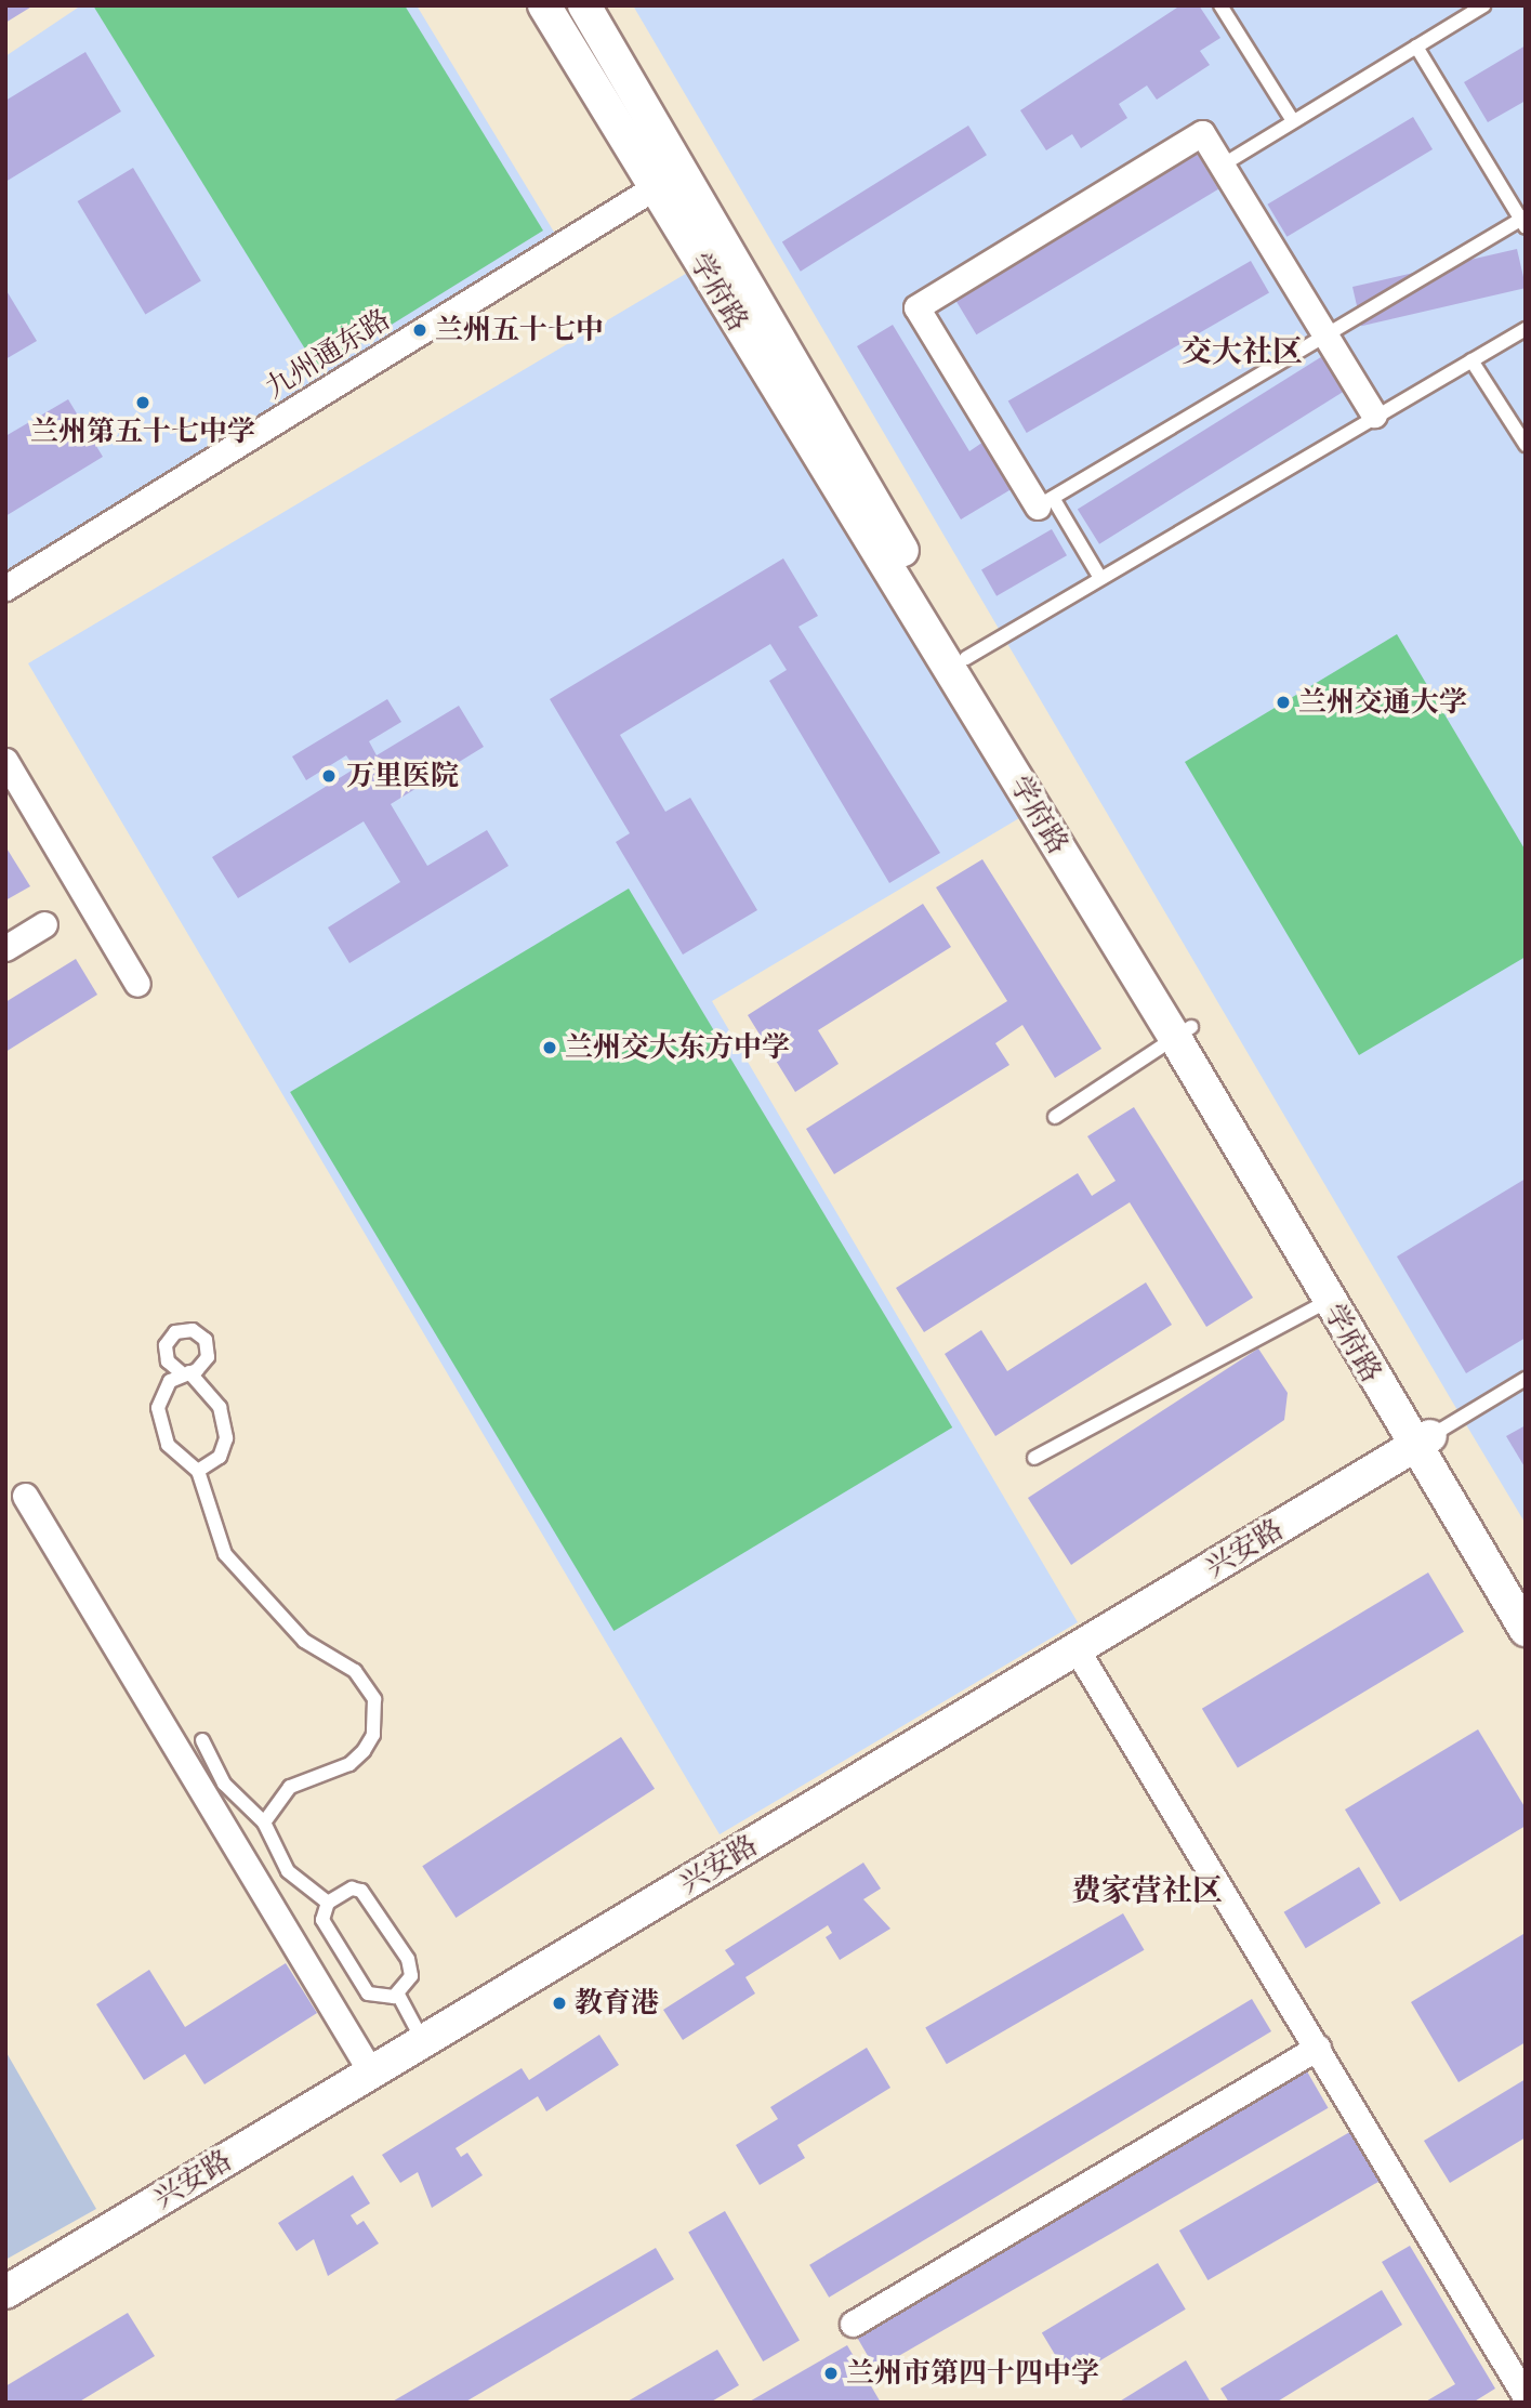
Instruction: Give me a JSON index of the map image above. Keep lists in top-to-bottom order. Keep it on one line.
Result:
{"streets":{"street":["学府路","九州通东路","兴安路"]},"crossings":[["学府路","九州通东路"],["学府路","兴安路"]],"districts":["交大社区","费家营社区"],"places":["兰州五十七中","兰州第五十七中学","兰州交通大学","万里医院","兰州交大东方中学","教育港","兰州市第四十四中学"]}
